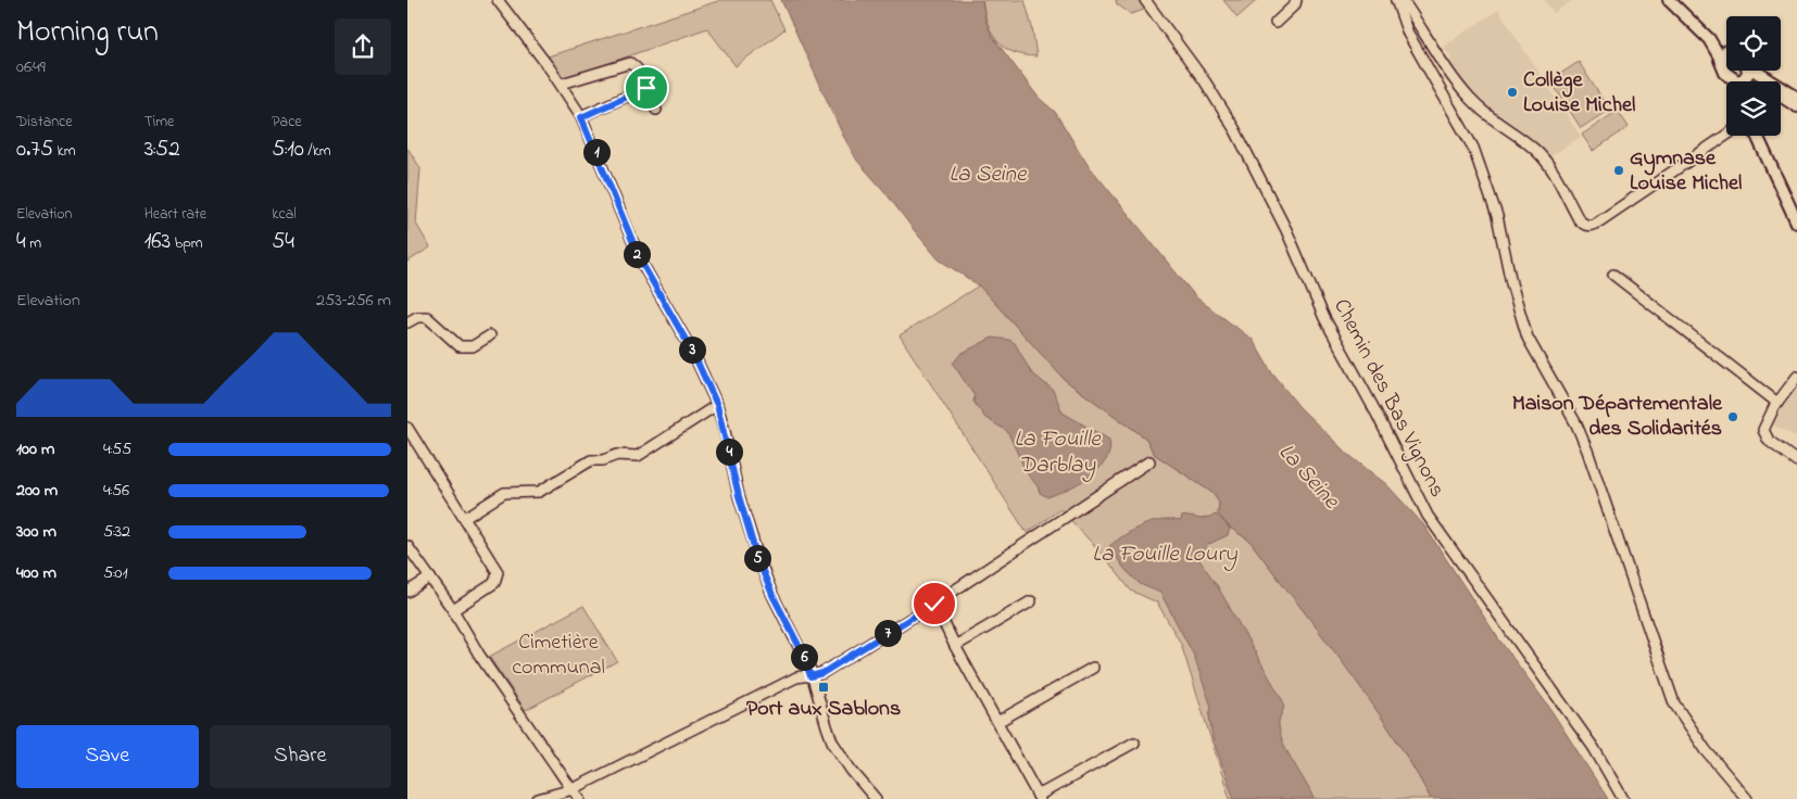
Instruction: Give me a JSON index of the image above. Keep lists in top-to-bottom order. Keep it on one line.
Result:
{"streets":{"street":["Chemin des Bas Vignons"]},"water":["La Seine","La Fouille Darblay","La Fouille Loury"],"parks":["Cimetière communal"],"places":{"other":["Collège Louise Michel","Gymnase Louise Michel","Maison Départementale des Solidarités"],"transit":["Port aux Sablons"]},"page":{"heading":["Morning run","06:49"],"stats":[["Distance","0.75 km"],["Time","3:52"],["Pace","5:10 /km"],["Elevation","4 m"],["Heart rate","163 bpm"],["kcal","54"]],"pins":["1","2","3","4","5","7","6"],"chart":["Elevation","253–256 m"],"list":[{"name":"100 m","note":"4:55"},{"name":"200 m","note":"4:56"},{"name":"300 m","note":"5:32"},{"name":"400 m","note":"5:01"}],"buttons":["Save","Share"]}}
